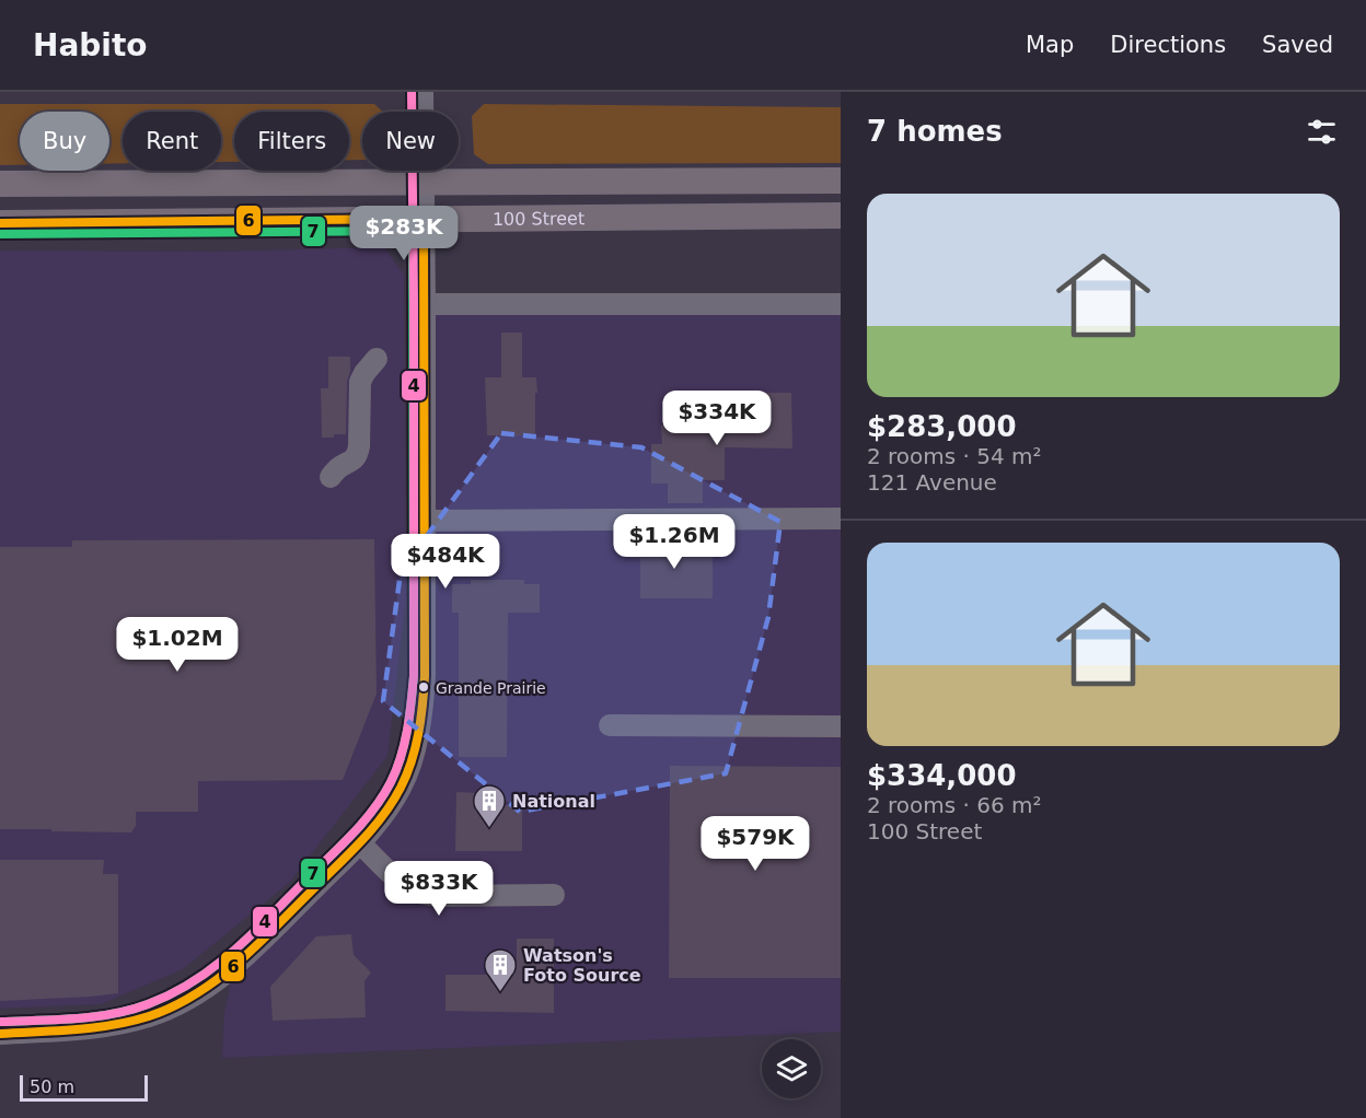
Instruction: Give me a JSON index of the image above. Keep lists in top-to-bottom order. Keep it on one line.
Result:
{"streets":{"main road":["100 Street"]},"places":{"other":["Grande Prairie"],"building":["National","Watson's Foto Source"]},"lines":["transit line 4","transit line 6","transit line 7"],"scale_bar":"50 m","page":{"header":"Habito","nav":["Map","Directions","Saved"],"heading":"7 homes","chip":["Buy","Rent","Filters","New"],"list":[{"name":"$283,000","note":"2 rooms · 54 m² · 121 Avenue"},{"name":"$334,000","note":"2 rooms · 66 m² · 100 Street"}],"price":["$283K","$334K","$1.26M","$484K","$1.02M","$579K","$833K"],"scale":"50 m"}}
